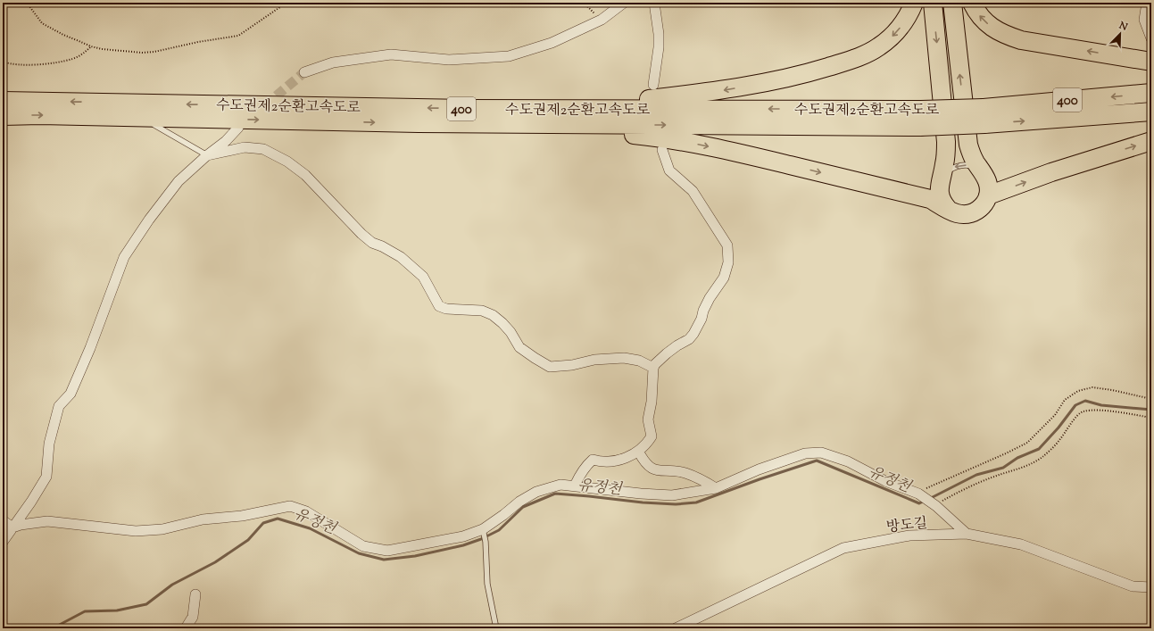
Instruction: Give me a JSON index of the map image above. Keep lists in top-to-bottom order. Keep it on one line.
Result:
{"streets":{"highway":["400","수도권제2순환고속도로"],"street":["방도길"]},"water":["유정천"],"north":"top right"}
